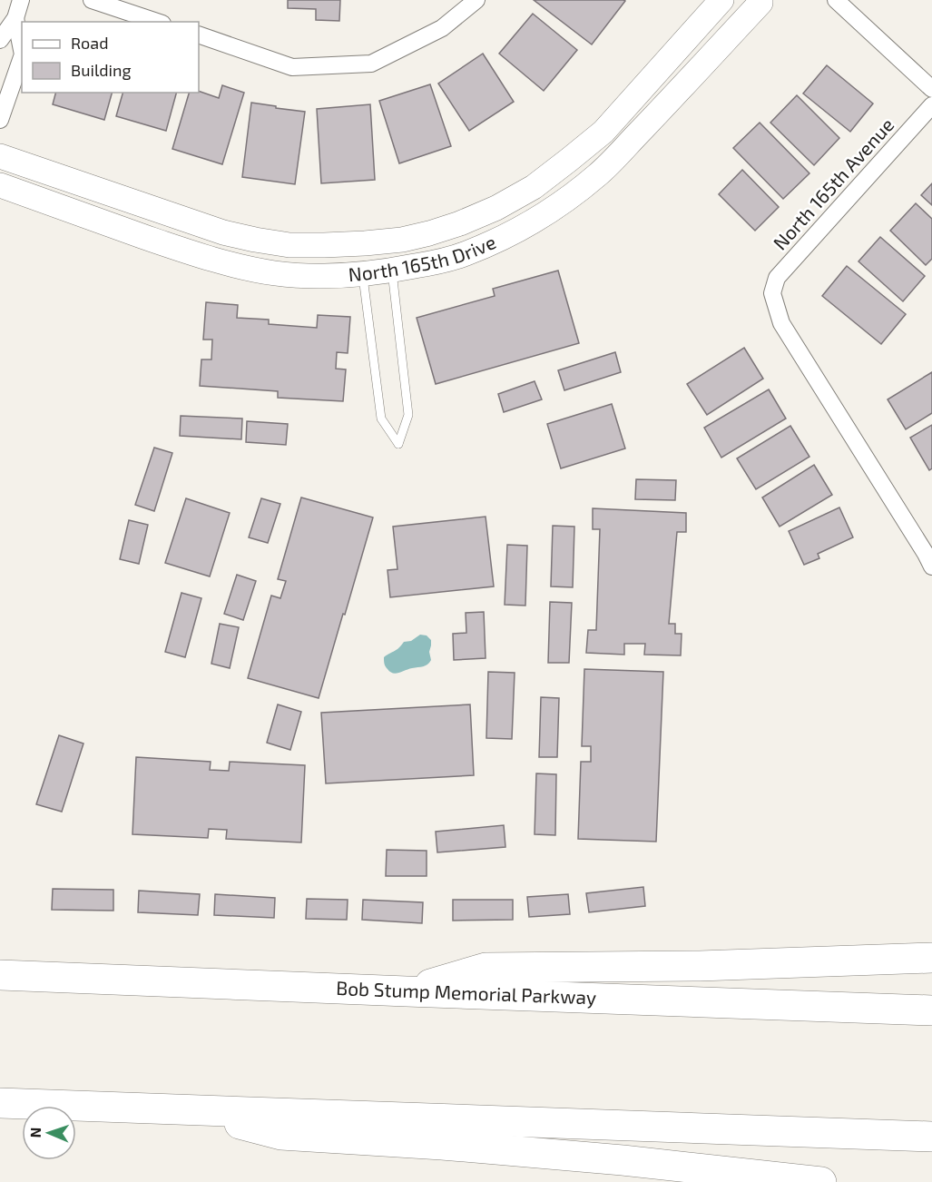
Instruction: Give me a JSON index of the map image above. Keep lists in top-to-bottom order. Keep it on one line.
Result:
{"streets":{"highway":["Bob Stump Memorial Parkway"],"street":["North 165th Avenue","North 165th Drive"]},"legend":["Road","Building"],"north":"left"}
